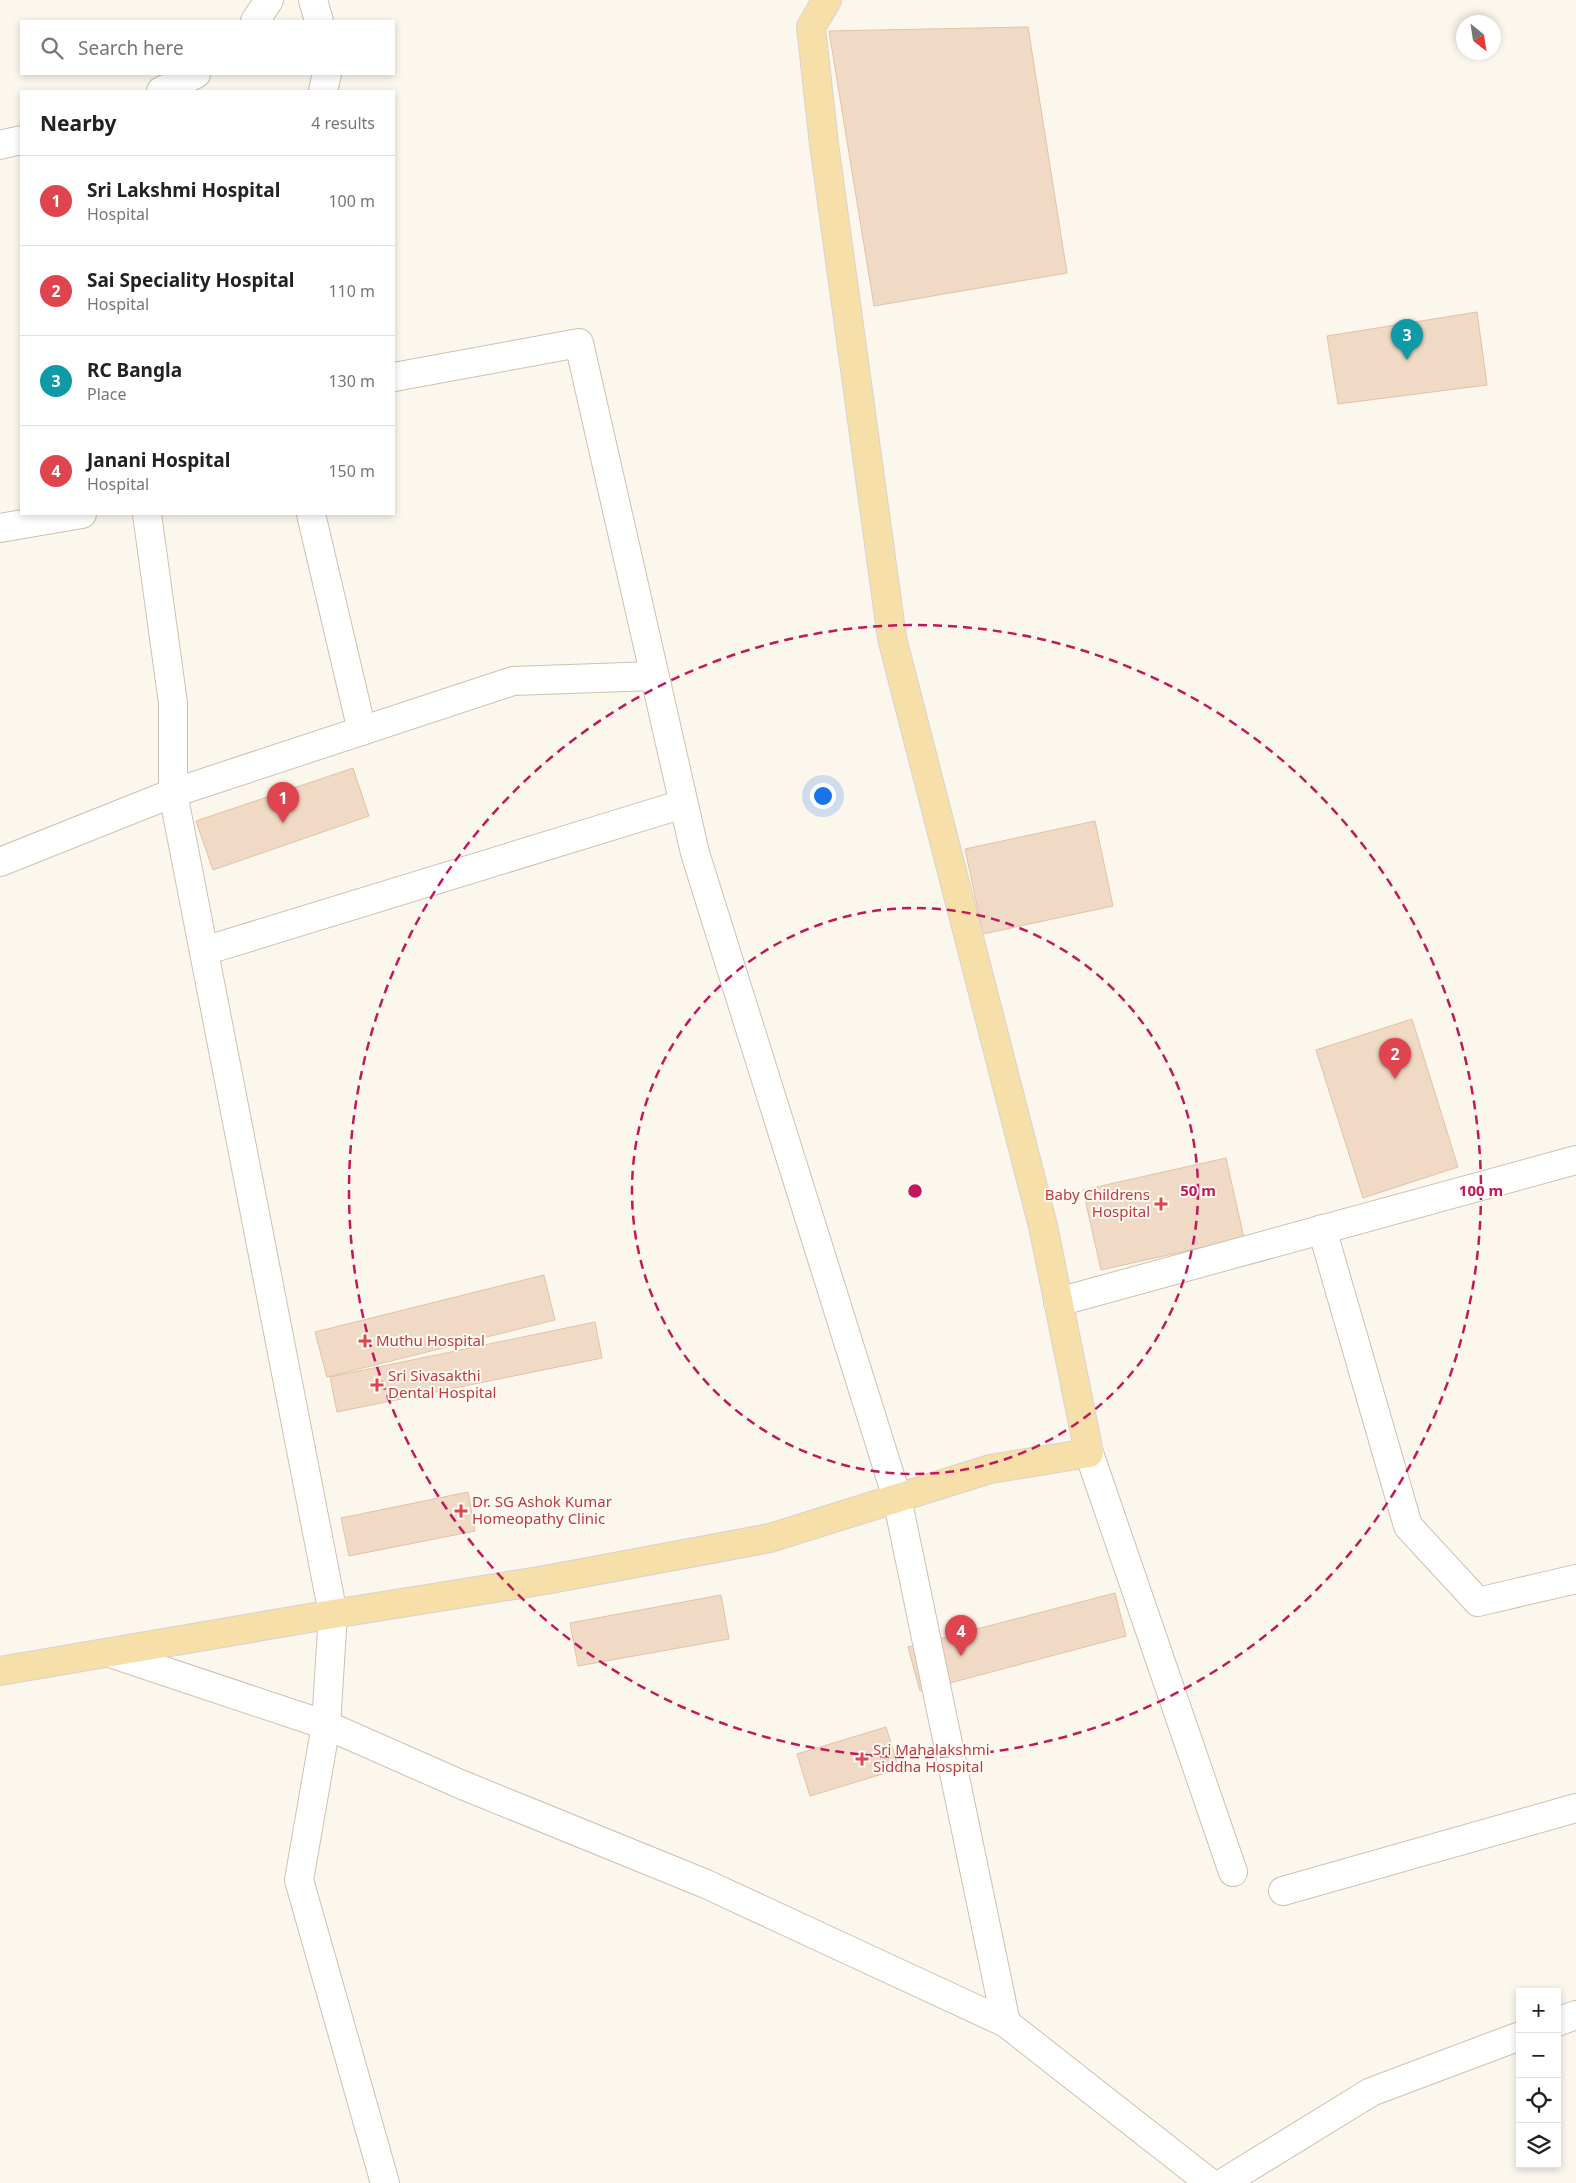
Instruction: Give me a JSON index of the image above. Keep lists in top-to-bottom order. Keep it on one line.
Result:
{"places":{"health":["Baby Childrens Hospital","Muthu Hospital","Sri Sivasakthi Dental Hospital","Dr. SG Ashok Kumar Homeopathy Clinic","Sri Mahalakshmi Siddha Hospital"]},"north":"bottom right","page":{"search":"Search here","heading":["Nearby","4 results"],"list":[{"mark":"1","name":"Sri Lakshmi Hospital","note":"Hospital","value":"100 m"},{"mark":"2","name":"Sai Speciality Hospital","note":"Hospital","value":"110 m"},{"mark":"3","name":"RC Bangla","note":"Place","value":"130 m"},{"mark":"4","name":"Janani Hospital","note":"Hospital","value":"150 m"}],"pins":["3","1","2","4"],"map_buttons":["+","−"]},"rings":["50 m","100 m"]}
